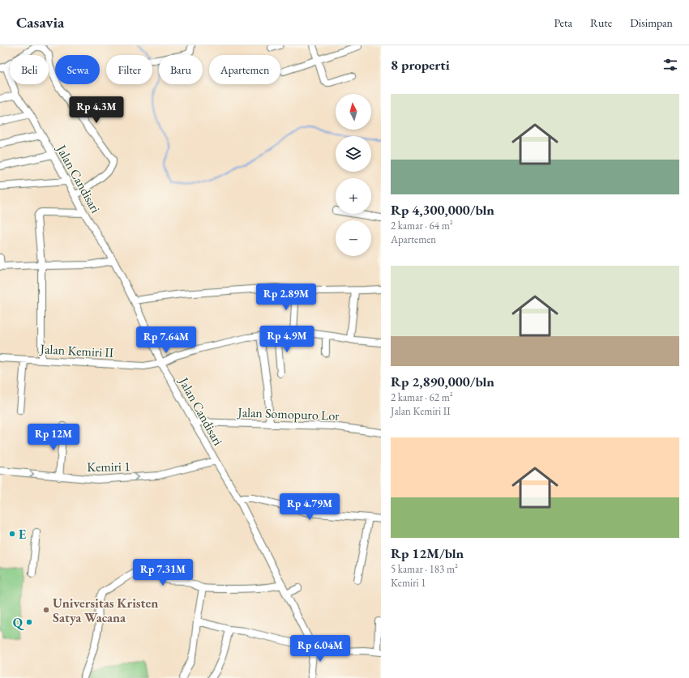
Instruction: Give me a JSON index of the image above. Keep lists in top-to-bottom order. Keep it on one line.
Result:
{"streets":{"street":["Jalan Candisari","Jalan Kemiri II","Jalan Somopuro Lor","Kemiri 1"]},"crossings":[["Jalan Candisari","Jalan Kemiri II"],["Jalan Candisari","Jalan Somopuro Lor"],["Jalan Candisari","Kemiri 1"]],"one_way":["Kemiri 1"],"places":["E","Universitas Kristen Satya Wacana","Q"],"north":"top","page":{"header":"Casavia","nav":["Peta","Rute","Disimpan"],"heading":"8 properti","chip":["Beli","Sewa","Filter","Baru","Apartemen"],"list":[{"name":"Rp 4,300,000/bln","note":"2 kamar · 64 m² · Apartemen"},{"name":"Rp 2,890,000/bln","note":"2 kamar · 62 m² · Jalan Kemiri II"},{"name":"Rp 12M/bln","note":"5 kamar · 183 m² · Kemiri 1"}],"map_buttons":["+","−"],"price":["Rp 4.3M","Rp 2.89M","Rp 4.9M","Rp 7.64M","Rp 12M","Rp 4.79M","Rp 7.31M","Rp 6.04M"]}}
